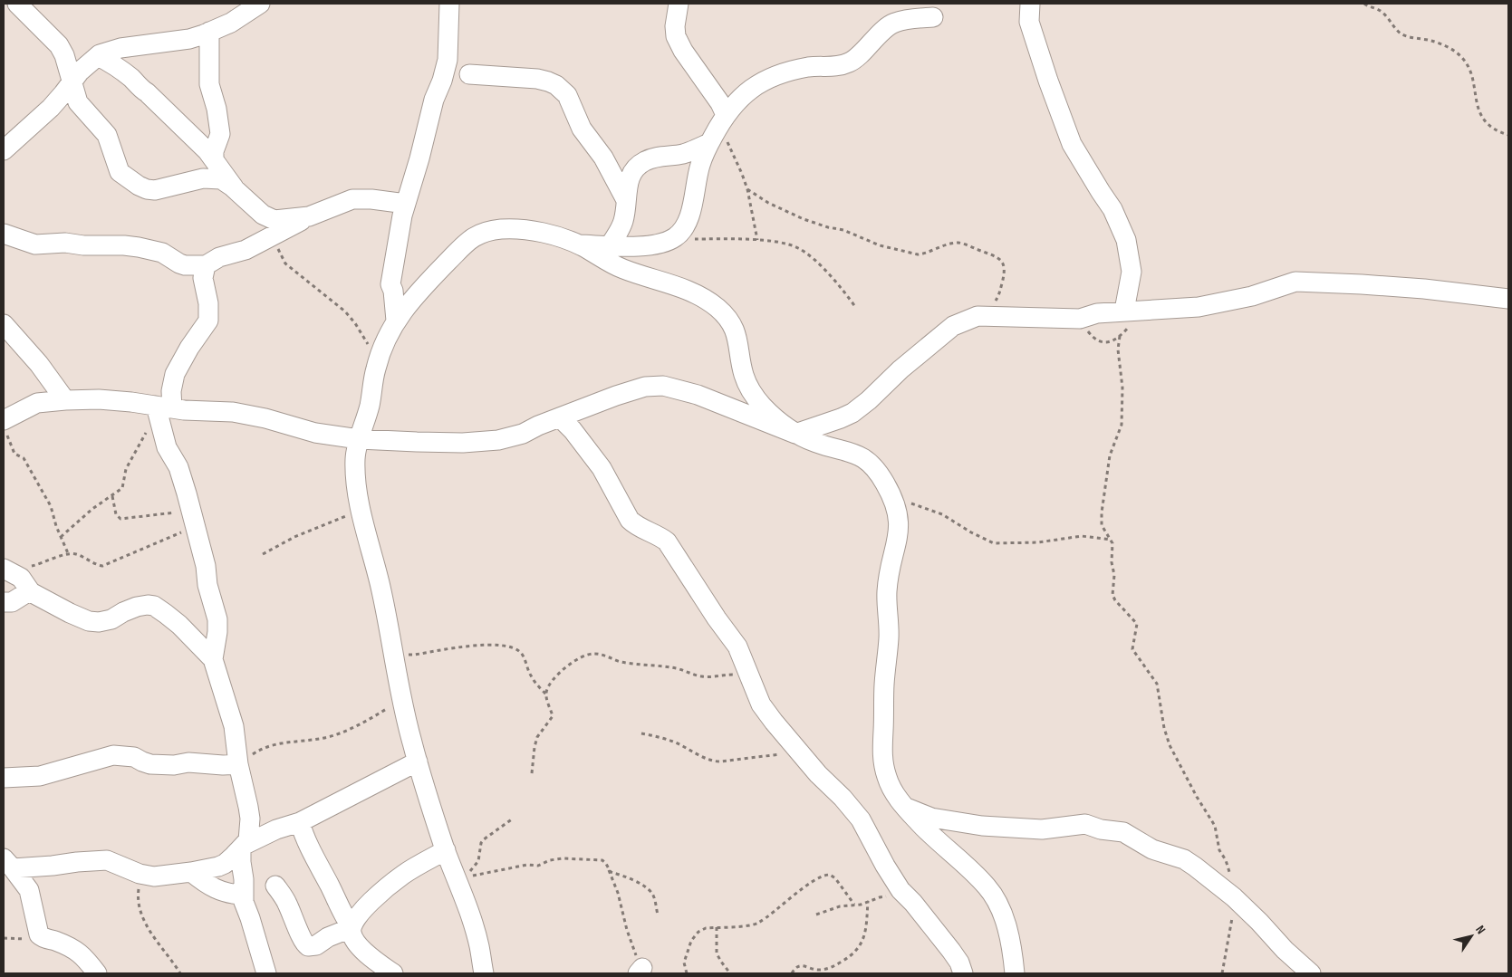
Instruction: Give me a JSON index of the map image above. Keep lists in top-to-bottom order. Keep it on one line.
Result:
{"north":"top right"}
